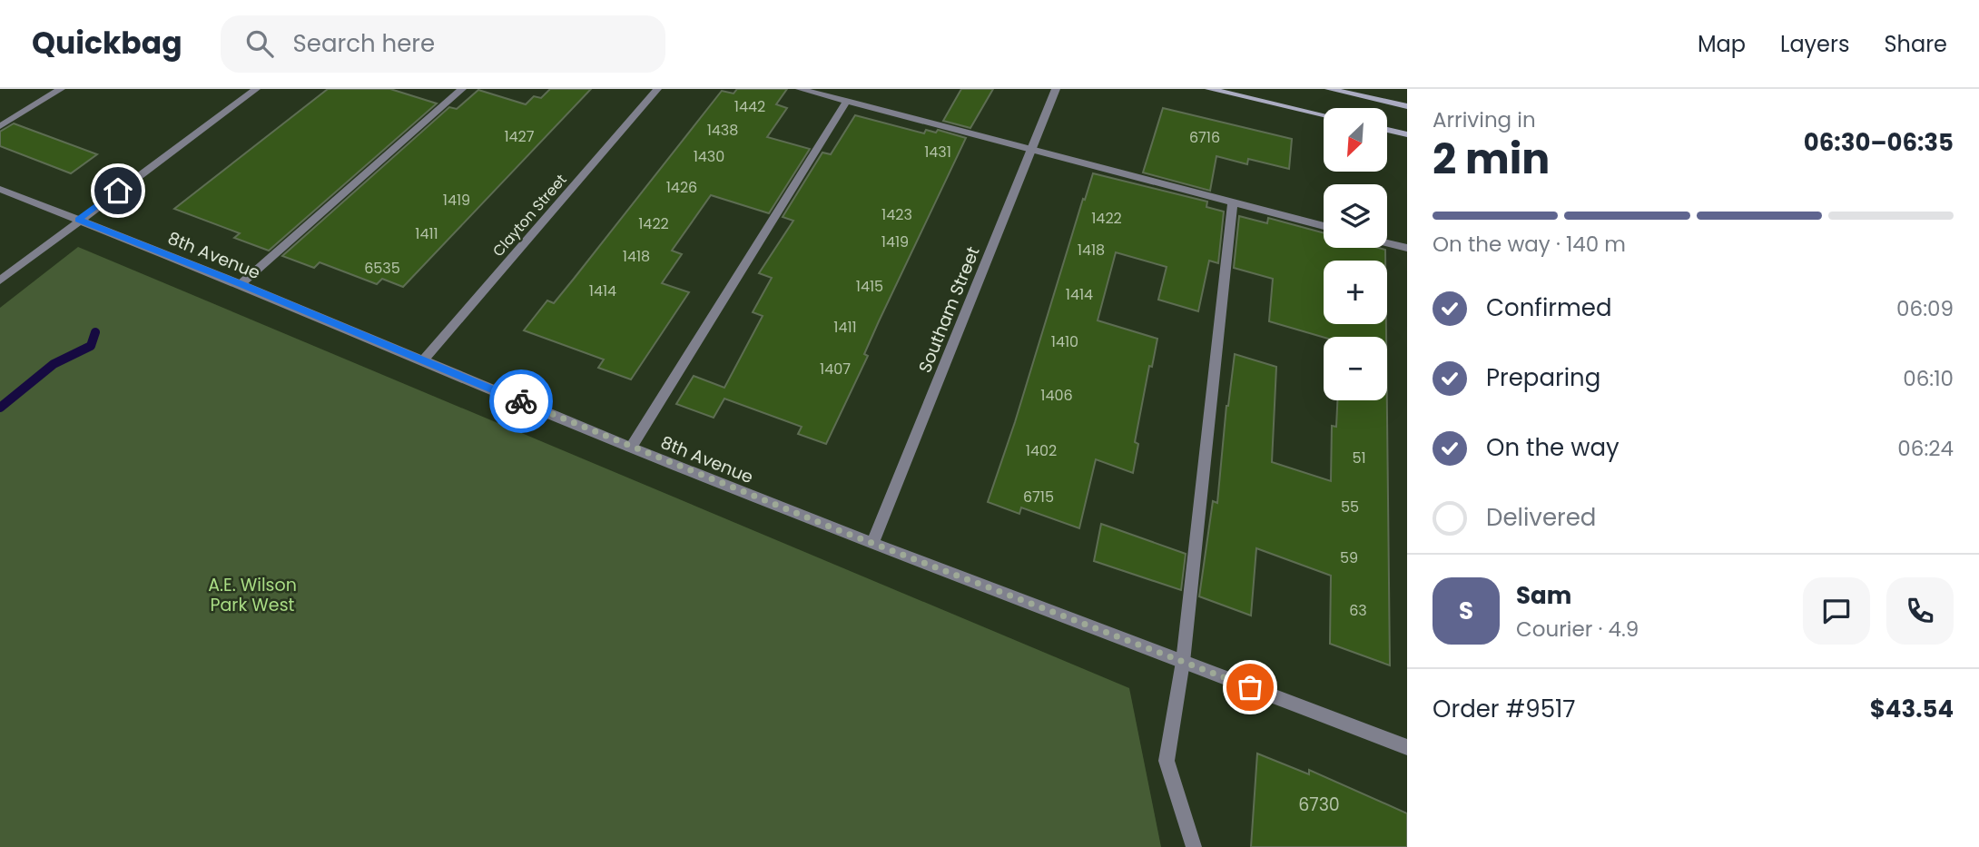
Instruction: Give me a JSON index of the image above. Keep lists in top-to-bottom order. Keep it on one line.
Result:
{"streets":{"street":["Clayton Street","8th Avenue","Southam Street"]},"crossings":[["Clayton Street","8th Avenue"],["8th Avenue","Southam Street"]],"parks":["A.E. Wilson Park West"],"house_numbers":["1442","1438","1427","6716","1431","1430","1426","1419","1423","1422","1422","1411","1419","1418","1418","6535","1415","1414","1414","1411","1410","1407","1406","1402","51","6715","55","59","63","6730"],"north":"bottom left","page":{"header":"Quickbag","search":"Search here","nav":["Map","Layers","Share"],"heading":["2 min","Arriving in","06:30–06:35"],"panel":["Sam","Courier · 4.9","Order #9517","$43.54"],"map_buttons":["+","−"],"bar":"On the way · 140 m","list":[["Confirmed","06:09"],["Preparing","06:10"],["On the way","06:24"],"Delivered"],"round":"S"}}
